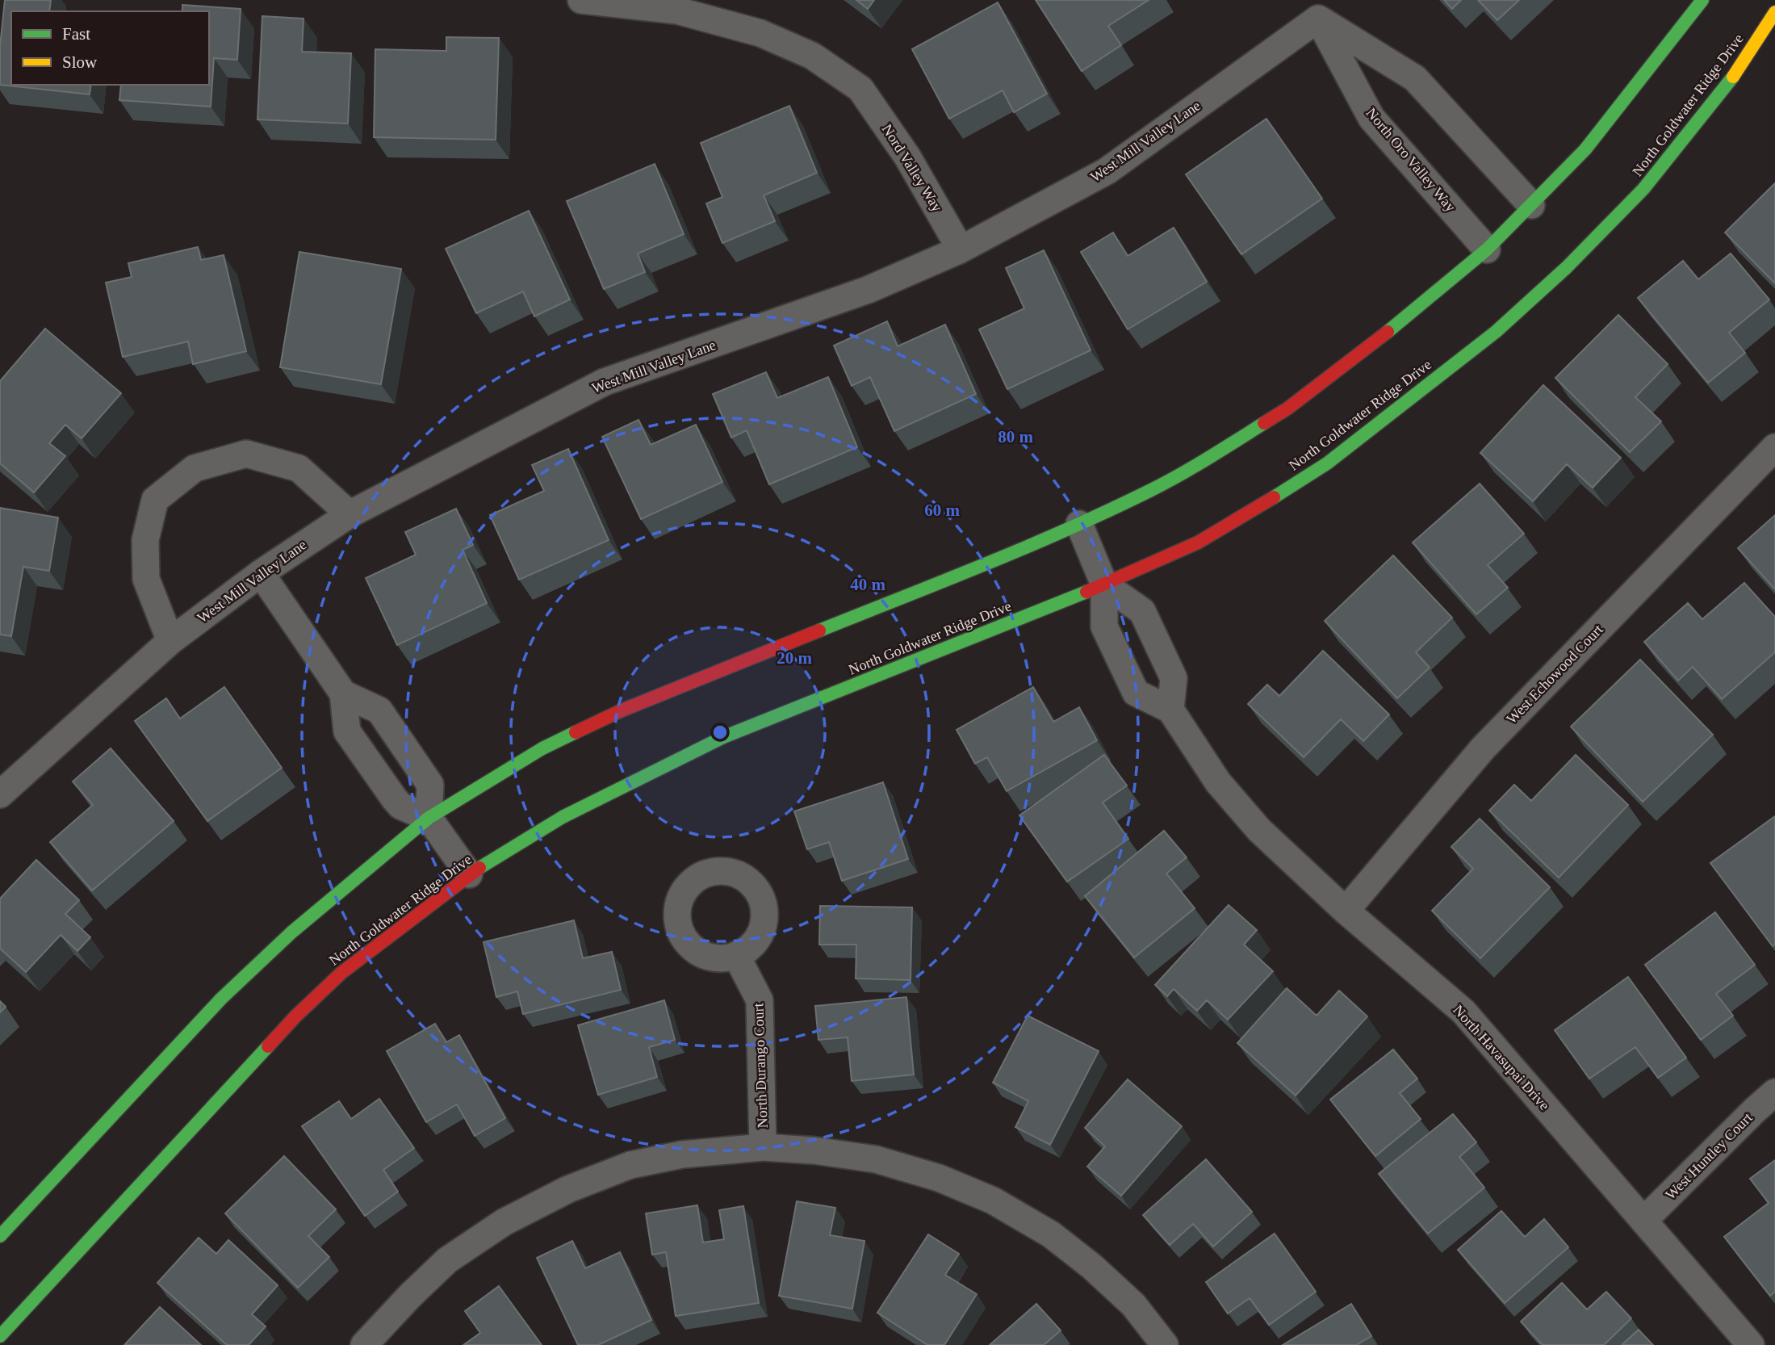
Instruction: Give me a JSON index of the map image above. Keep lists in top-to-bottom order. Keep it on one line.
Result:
{"streets":{"street":["North Goldwater Ridge Drive","West Mill Valley Lane","North Oro Valley Way","Nord Valley Way","West Echowood Court","North Havasupai Drive","North Durango Court","West Huntley Court"]},"crossings":[["West Mill Valley Lane","North Oro Valley Way"],["West Mill Valley Lane","Nord Valley Way"],["West Echowood Court","North Havasupai Drive"],["North Havasupai Drive","West Huntley Court"]],"legend":["Fast","Slow"],"rings":["80 m","60 m","40 m","20 m"]}
